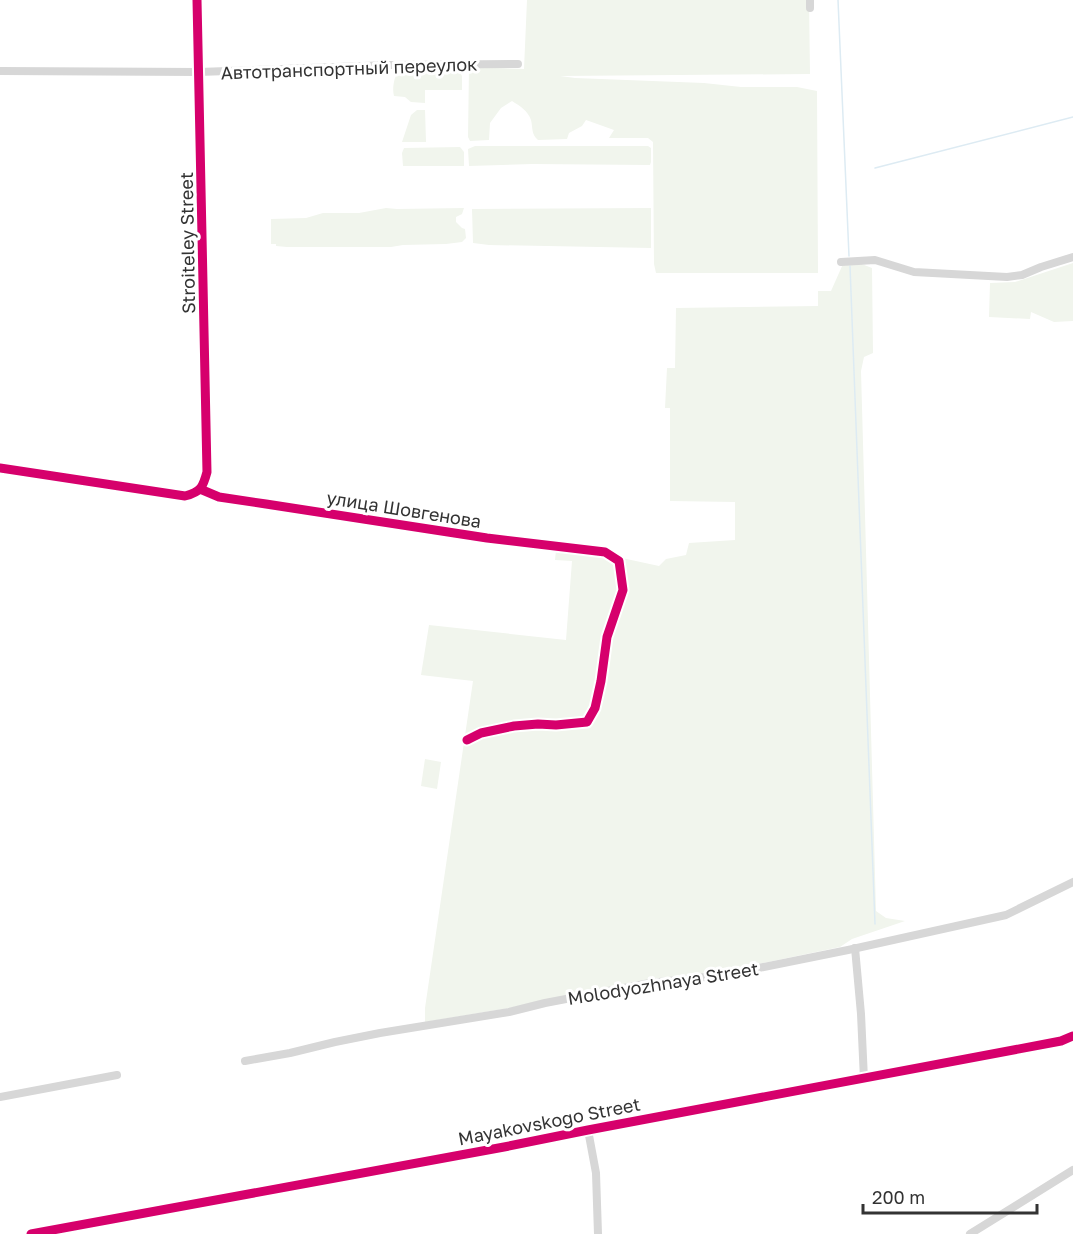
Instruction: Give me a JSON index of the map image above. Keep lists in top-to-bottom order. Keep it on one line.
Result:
{"streets":{"street":["Автотранспортный переулок","Stroiteley Street","улица Шовгенова","Molodyozhnaya Street","Mayakovskogo Street"]},"crossings":[["Автотранспортный переулок","Stroiteley Street"],["Stroiteley Street","улица Шовгенова"]],"scale_bar":"200 m"}
